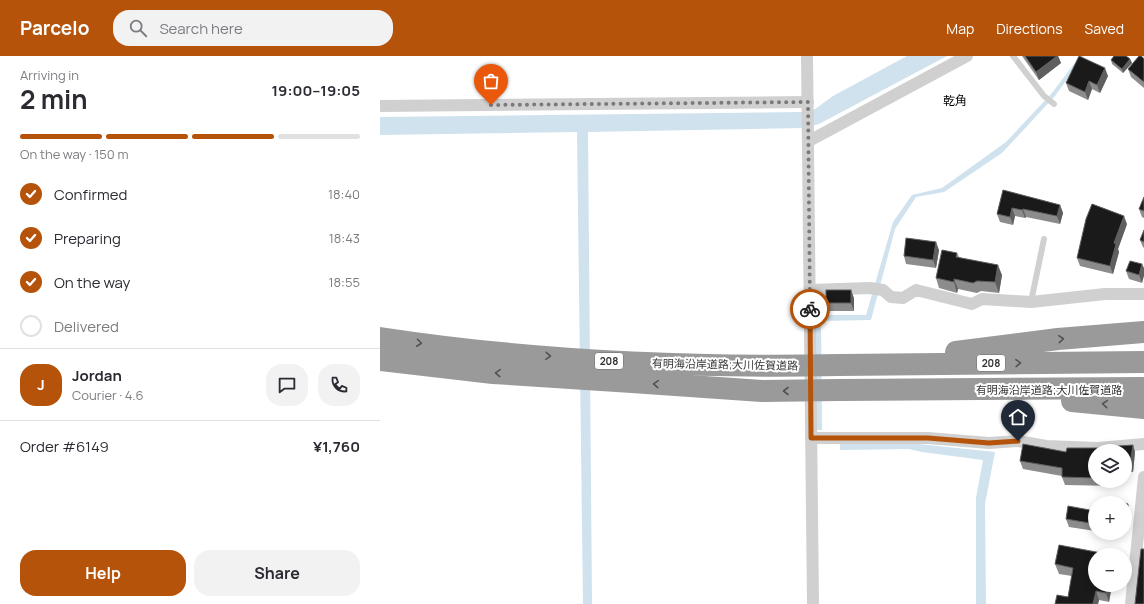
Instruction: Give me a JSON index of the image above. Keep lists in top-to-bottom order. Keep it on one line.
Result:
{"streets":{"highway":["208","有明海沿岸道路;大川佐賀道路"]},"districts":["乾角"],"page":{"header":"Parcelo","search":"Search here","nav":["Map","Directions","Saved"],"heading":["2 min","Arriving in","19:00–19:05"],"panel":["Jordan","Courier · 4.6","Order #6149","¥1,760"],"bar":"On the way · 150 m","list":[["Confirmed","18:40"],["Preparing","18:43"],["On the way","18:55"],"Delivered"],"round":"J","map_buttons":["+","−"],"buttons":["Help","Share"]}}
